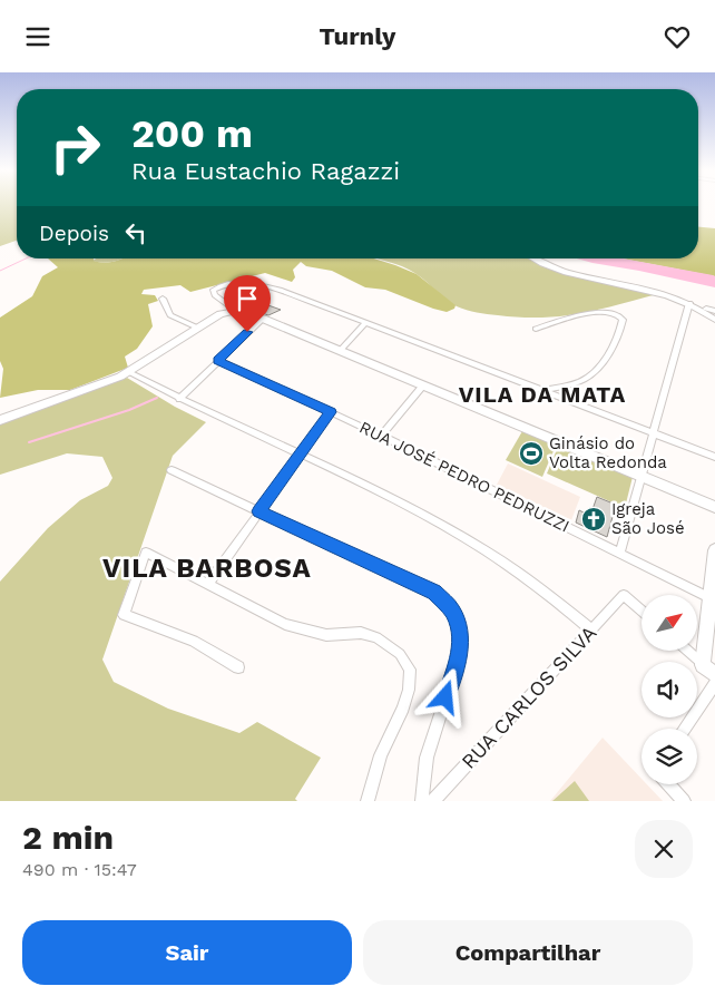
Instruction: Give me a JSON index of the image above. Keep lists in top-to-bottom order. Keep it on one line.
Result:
{"streets":{"street":["RUA JOSÉ PEDRO PEDRUZZI","RUA CARLOS SILVA"]},"districts":["VILA DA MATA","VILA BARBOSA"],"places":{"sports":["Ginásio do Volta Redonda"],"church":["Igreja São José"]},"north":"top right","page":{"header":"Turnly","turn":["200 m","Rua Eustachio Ragazzi"],"then":"Depois","heading":["2 min","490 m · 15:47"],"buttons":["Sair","Compartilhar"]}}
